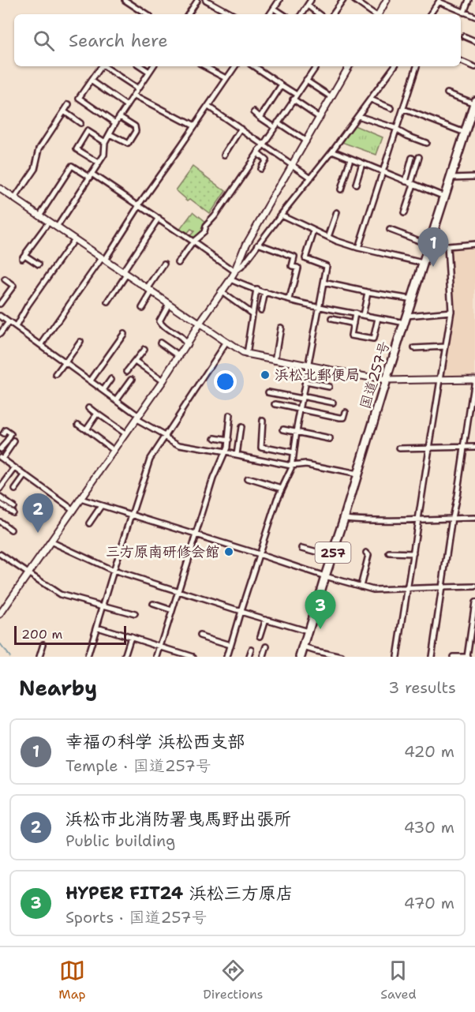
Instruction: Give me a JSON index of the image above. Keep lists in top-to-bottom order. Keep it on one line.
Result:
{"streets":{"highway":["国道257号","257"]},"places":["浜松北郵便局","三方原南研修会館"],"scale_bar":"200 m","page":{"search":"Search here","pins":["1","2","3"],"scale":"200 m","heading":["Nearby","3 results"],"list":[{"mark":"1","name":"幸福の科学 浜松西支部","note":"Temple · 国道257号","value":"420 m"},{"mark":"2","name":"浜松市北消防署曳馬野出張所","note":"Public building","value":"430 m"},{"mark":"3","name":"HYPER FIT24 浜松三方原店","note":"Sports · 国道257号","value":"470 m"}],"nav":["Map","Directions","Saved"]}}
